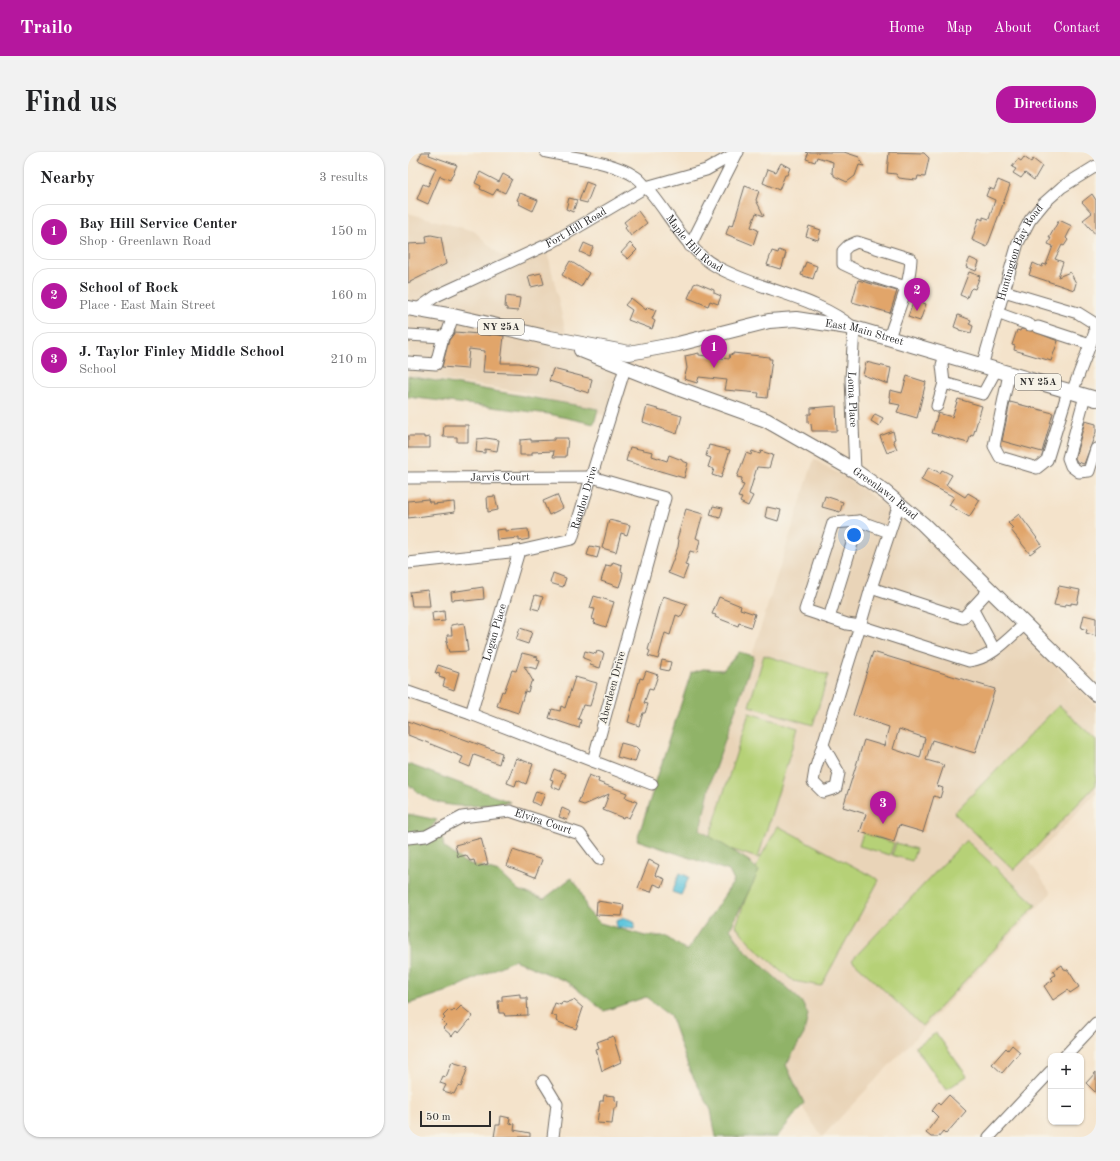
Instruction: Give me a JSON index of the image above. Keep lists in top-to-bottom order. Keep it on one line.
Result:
{"streets":{"main road":["NY 25A","East Main Street","Greenlawn Road"],"street":["Fort Hill Road","Maple Hill Road","Huntington Bay Road","Loma Place","Jarvis Court","Randou Drive","Logan Place","Aberdeen Drive","Elvira Court"]},"crossings":[["Fort Hill Road","Maple Hill Road"],["Fort Hill Road","East Main Street"],["Maple Hill Road","East Main Street"],["Maple Hill Road","Loma Place"],["Huntington Bay Road","East Main Street"],["East Main Street","Loma Place"],["East Main Street","Greenlawn Road"],["East Main Street","Randou Drive"],["Loma Place","Greenlawn Road"],["Jarvis Court","Randou Drive"],["Jarvis Court","Aberdeen Drive"],["Greenlawn Road","Randou Drive"],["Randou Drive","Logan Place"],["Randou Drive","Aberdeen Drive"]],"scale_bar":"50 m","page":{"header":"Trailo","nav":["Home","Map","About","Contact"],"buttons":"Directions","title":"Find us","heading":["Nearby","3 results"],"list":[{"mark":"1","name":"Bay Hill Service Center","note":"Shop · Greenlawn Road","value":"150 m"},{"mark":"2","name":"School of Rock","note":"Place · East Main Street","value":"160 m"},{"mark":"3","name":"J. Taylor Finley Middle School","note":"School","value":"210 m"}],"pins":["2","1","3"],"map_buttons":["+","−"],"scale":"50 m"}}
